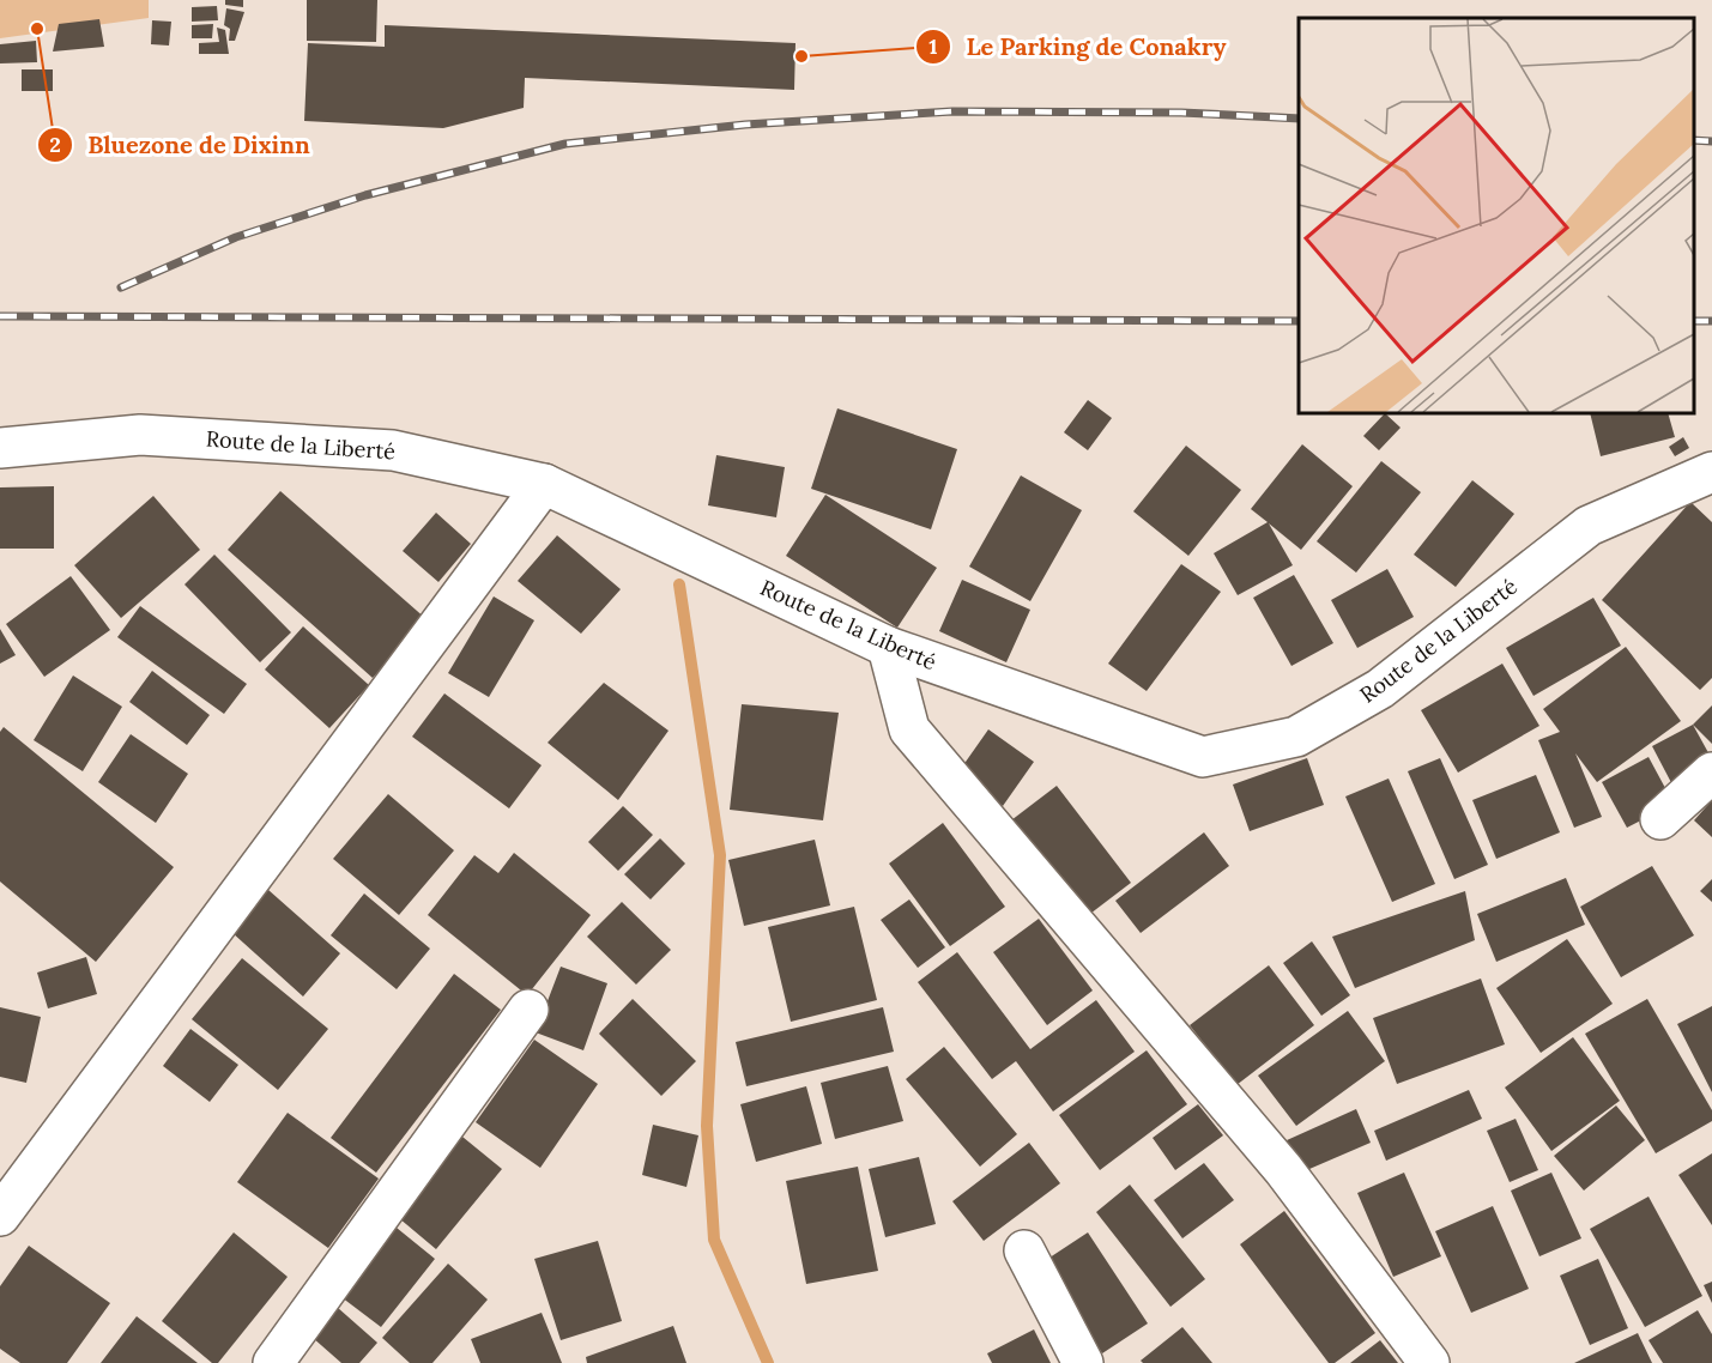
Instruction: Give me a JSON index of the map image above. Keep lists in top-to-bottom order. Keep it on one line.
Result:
{"streets":{"street":["Route de la Liberté"]},"places":["Bluezone de Dixinn","Le Parking de Conakry"]}
